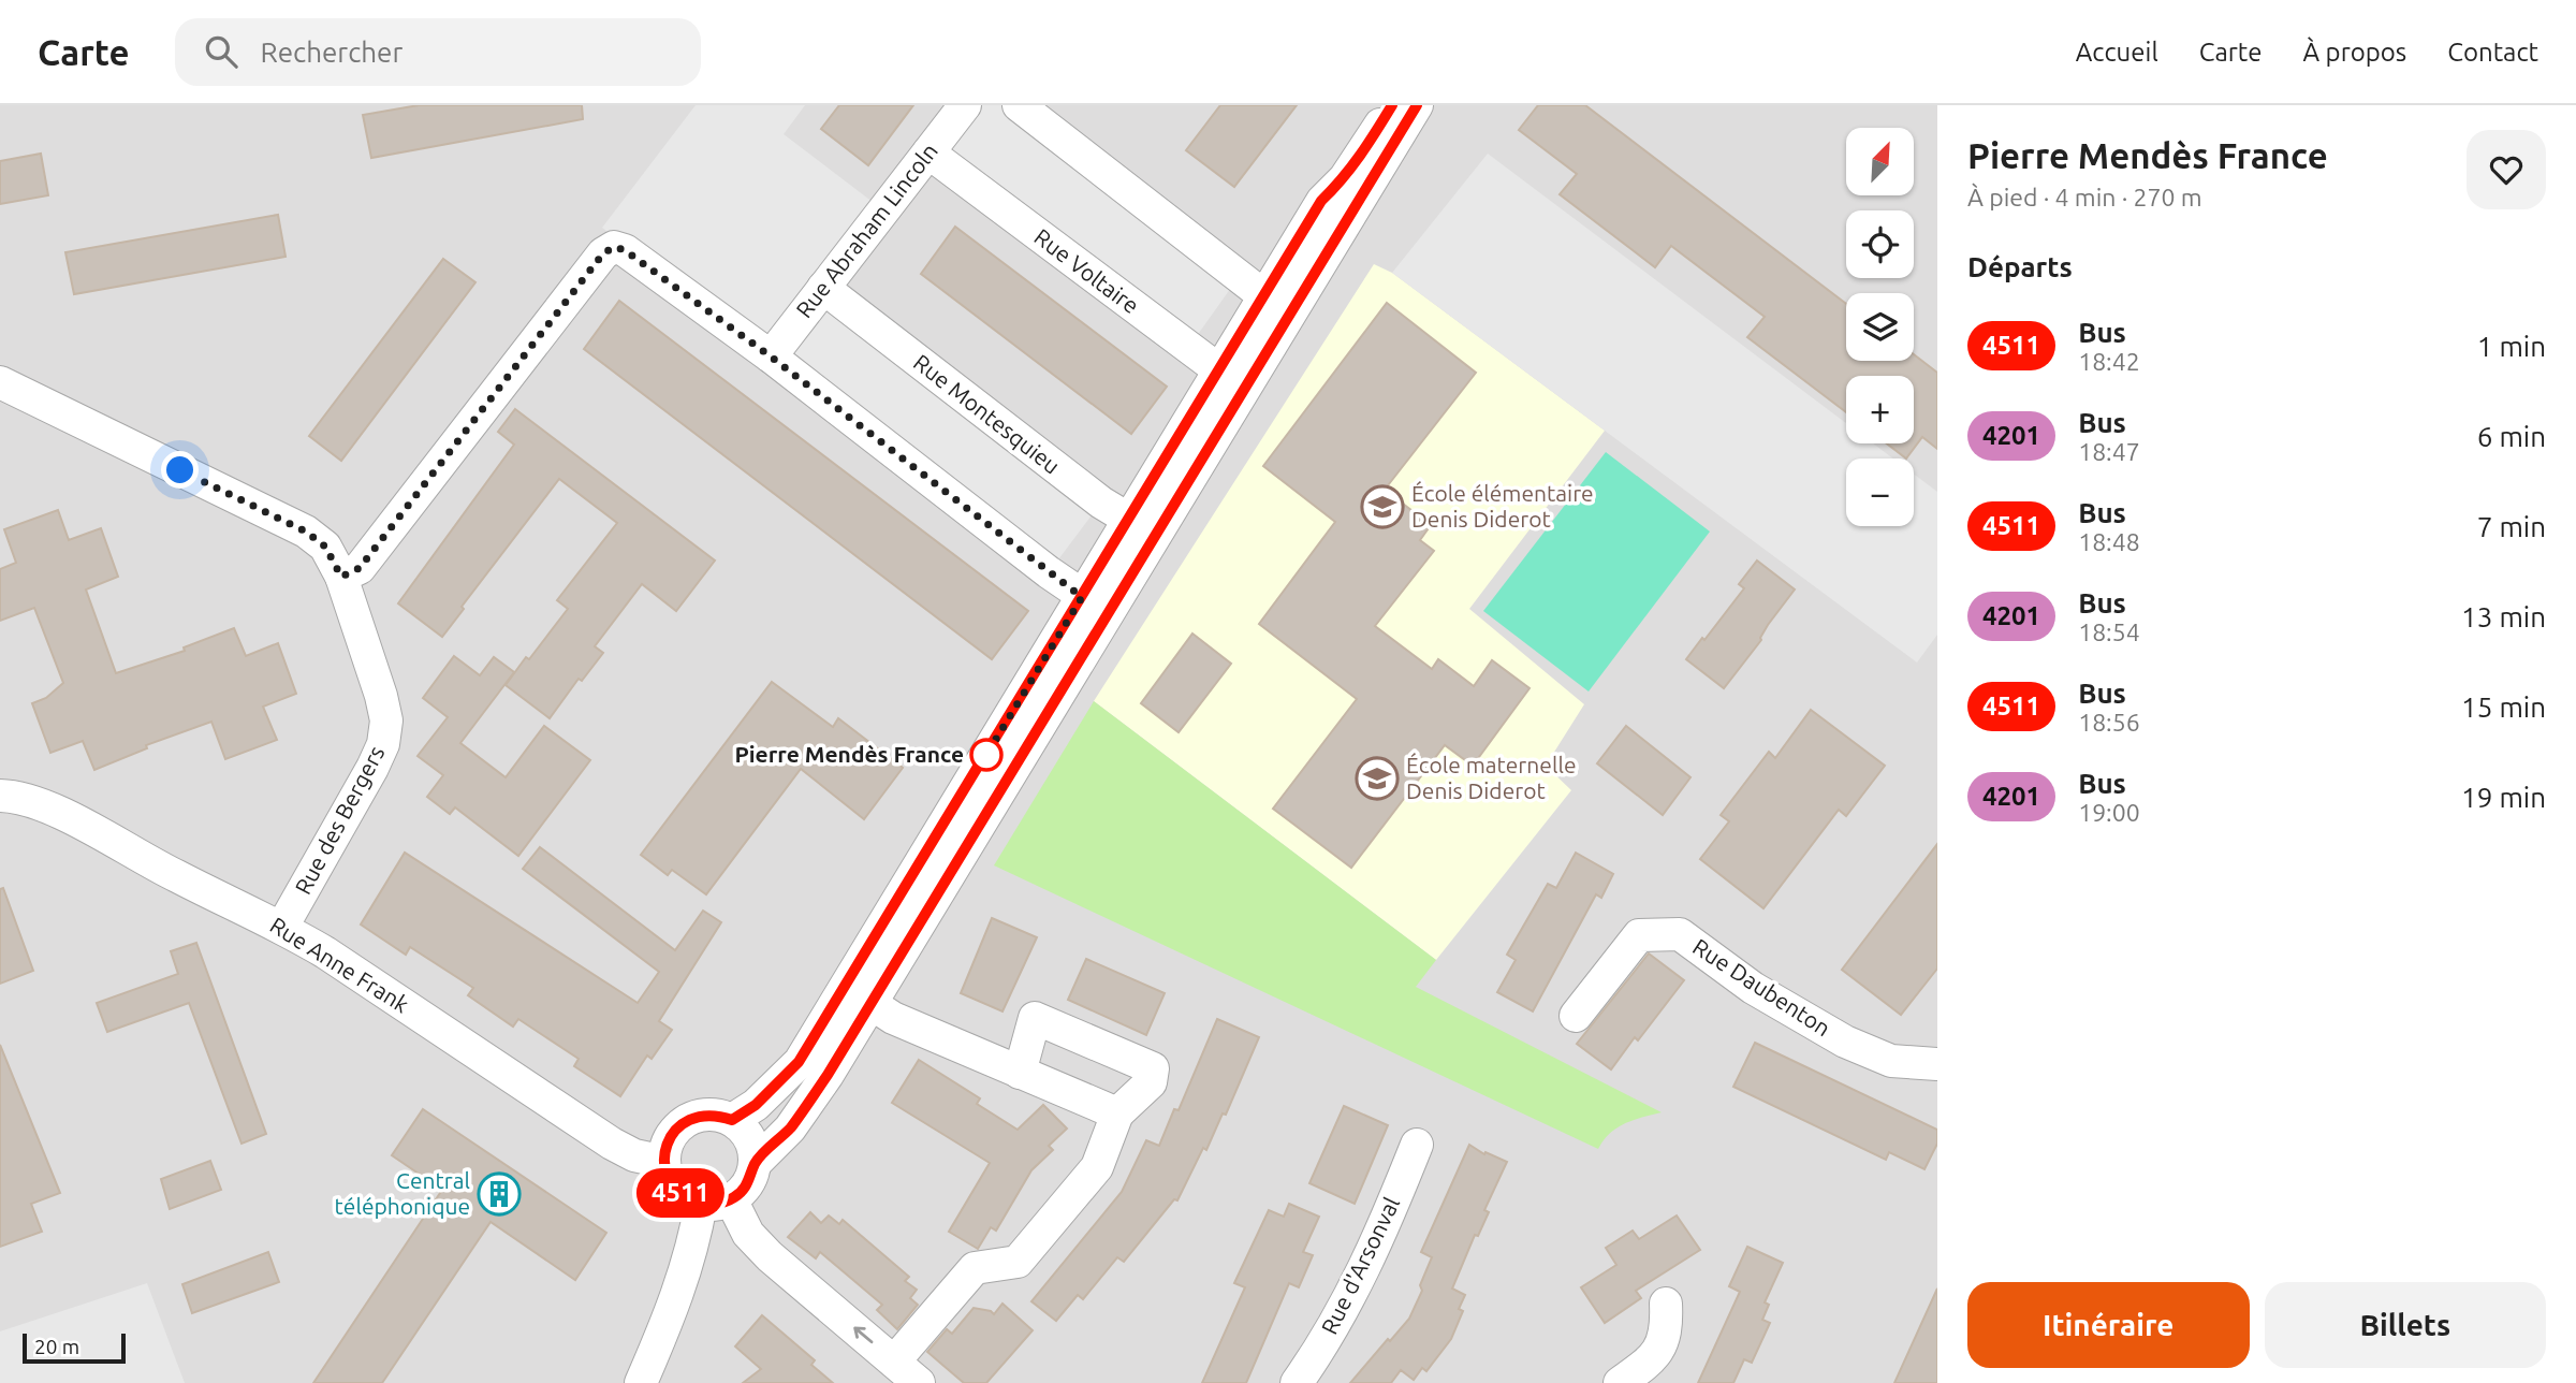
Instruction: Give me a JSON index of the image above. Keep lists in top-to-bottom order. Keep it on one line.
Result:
{"streets":{"street":["Rue Abraham Lincoln","Rue Voltaire","Rue Montesquieu","Rue des Bergers","Rue Anne Frank","Rue Daubenton","Rue d'Arsonval"]},"crossings":[["Rue Abraham Lincoln","Rue Voltaire"],["Rue Abraham Lincoln","Rue Montesquieu"],["Rue des Bergers","Rue Anne Frank"]],"places":{"school or university":["École élémentaire Denis Diderot","École maternelle Denis Diderot"],"other":["Pierre Mendès France"],"building":["Central téléphonique"]},"lines":["bus line 4511"],"scale_bar":"20 m","north":"top right","page":{"header":"Carte","search":"Rechercher","nav":["Accueil","Carte","À propos","Contact"],"on_map":"4511","heading":[["Pierre Mendès France","À pied · 4 min · 270 m"],"Départs"],"map_buttons":["+","−"],"list":[{"mark":"4511","name":"Bus","note":"18:42","value":"1 min"},{"mark":"4201","name":"Bus","note":"18:47","value":"6 min"},{"mark":"4511","name":"Bus","note":"18:48","value":"7 min"},{"mark":"4201","name":"Bus","note":"18:54","value":"13 min"},{"mark":"4511","name":"Bus","note":"18:56","value":"15 min"},{"mark":"4201","name":"Bus","note":"19:00","value":"19 min"}],"buttons":["Itinéraire","Billets"],"scale":"20 m"}}
